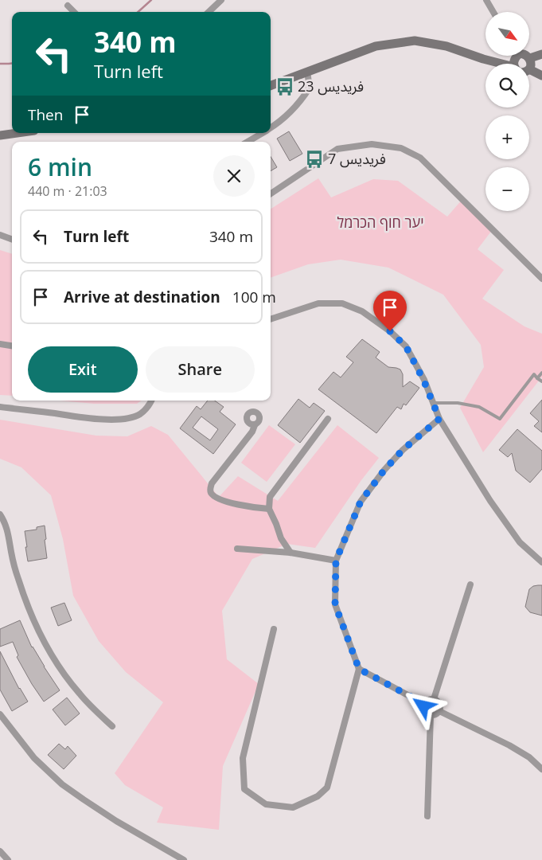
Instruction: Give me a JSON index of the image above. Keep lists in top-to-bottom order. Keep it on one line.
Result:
{"parks":["יער חוף הכרמל"],"places":{"bus stop":["فريديس 23","فريديس 7"]},"north":"bottom right","page":{"map_buttons":["+","−"],"turn":["340 m","Turn left"],"then":"Then","heading":["6 min","440 m · 21:03"],"list":[{"name":"Turn left","value":"340 m"},{"name":"Arrive at destination","value":"100 m"}],"buttons":["Exit","Share"]}}
